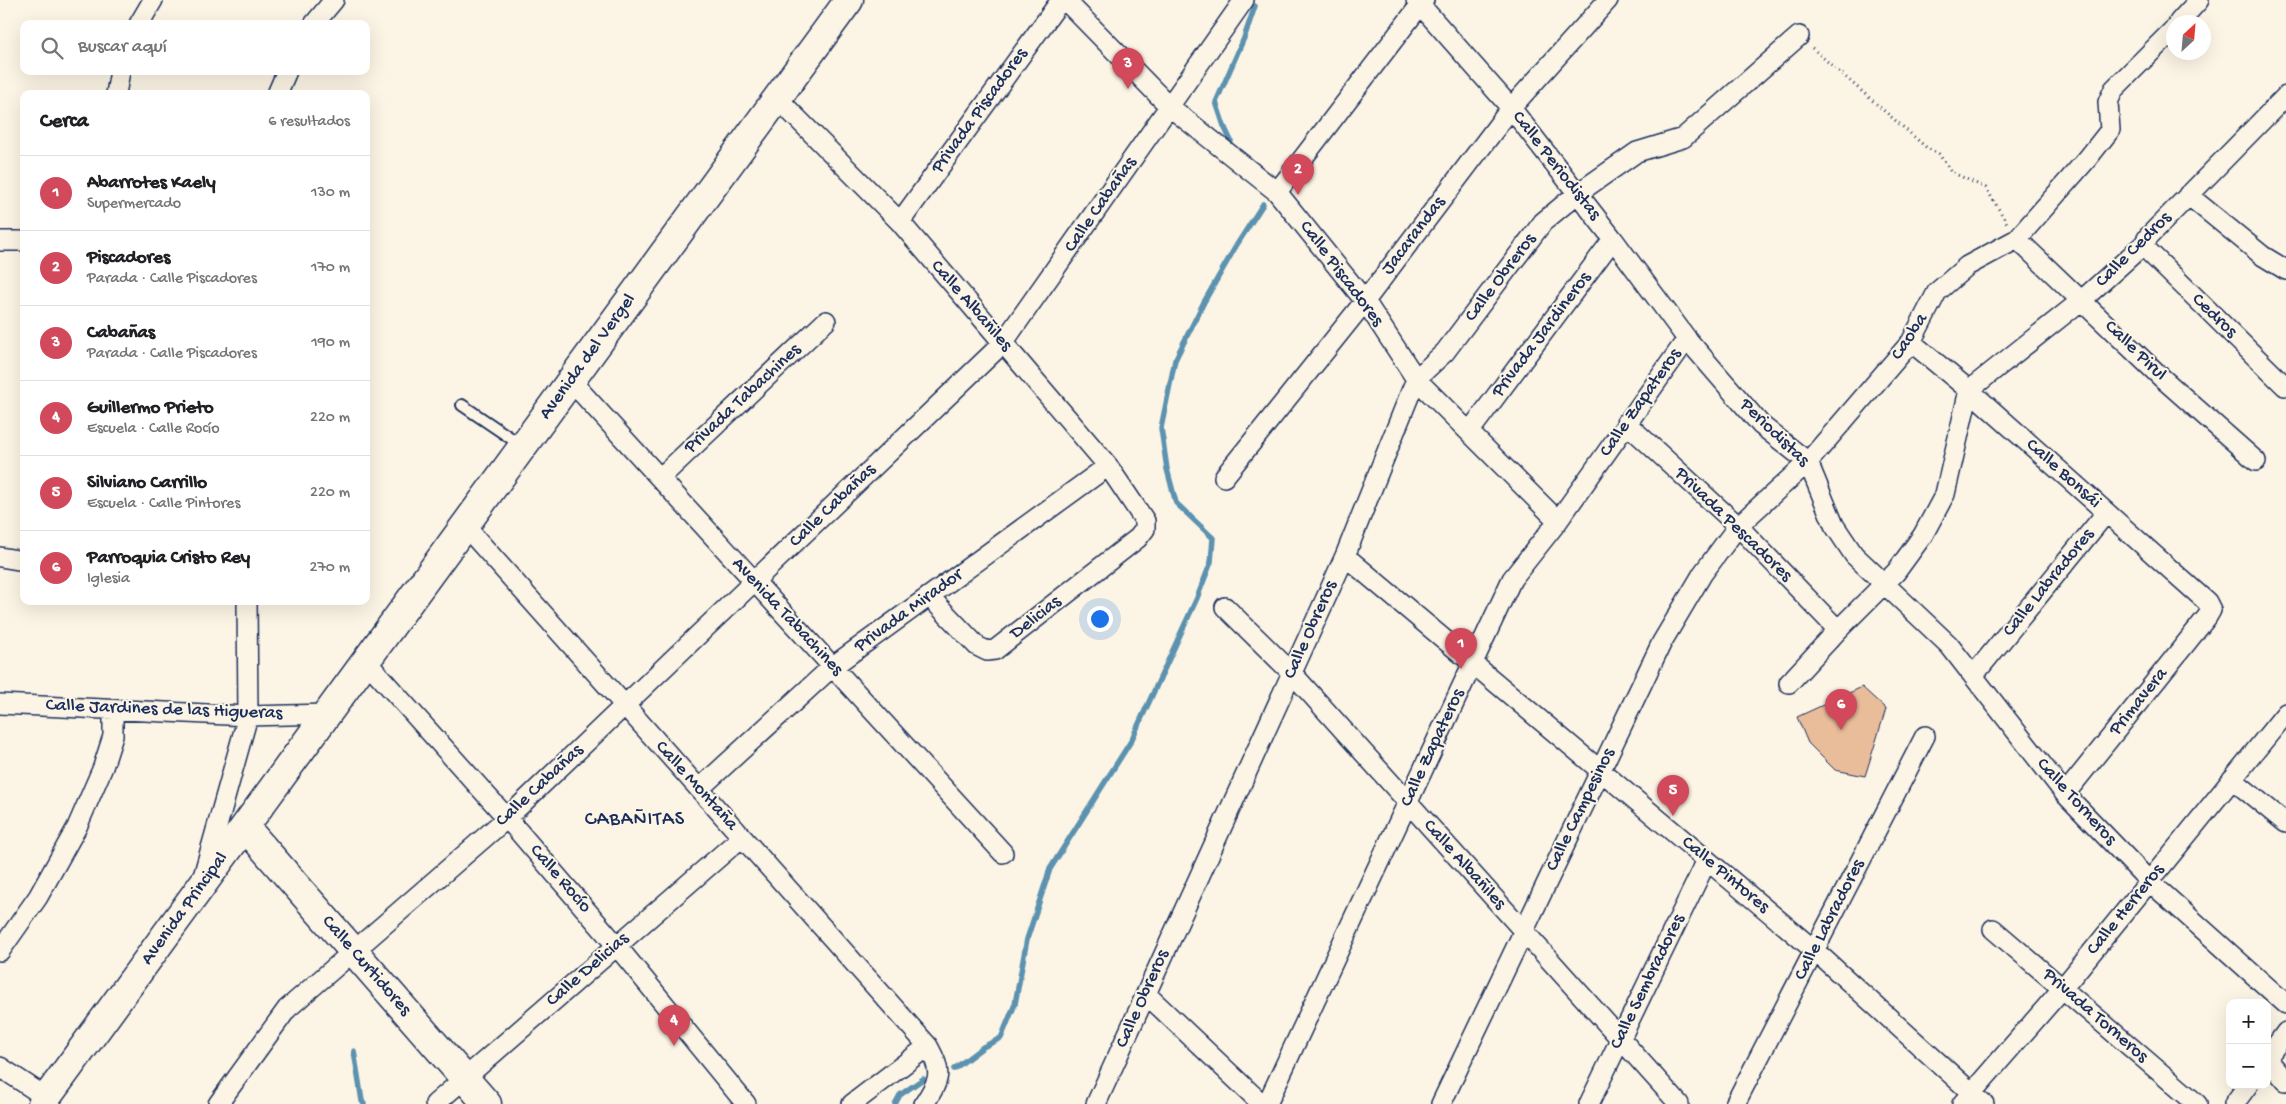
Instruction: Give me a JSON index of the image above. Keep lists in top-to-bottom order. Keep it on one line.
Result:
{"streets":{"street":["Privada Piscadores","Calle Periodistas","Calle Cabañas","Jacarandas","Calle Cedros","Calle Piscadores","Calle Obreros","Calle Albañiles","Cedros","Privada Jardineros","Caoba","Calle Pirul","Avenida del Vergel","Privada Tabachines","Calle Zapateros","Periodistas","Calle Bonsái","Privada Pescadores","Calle Labradores","Privada Mirador","Avenida Tabachines","Delicias","Primavera","Calle Jardines de las Higueras","Calle Montaña","Calle Torneros","Calle Campesinos","Calle Pintores","Calle Rocío","Avenida Principal","Calle Herreros","Calle Curtidores","Calle Delicias","Calle Sembradores","Privada Torneros"]},"crossings":[["Privada Piscadores","Calle Albañiles"],["Calle Periodistas","Jacarandas"],["Calle Periodistas","Calle Obreros"],["Calle Periodistas","Privada Jardineros"],["Calle Periodistas","Calle Zapateros"],["Calle Periodistas","Periodistas"],["Calle Cabañas","Calle Piscadores"],["Calle Cabañas","Calle Albañiles"],["Calle Cabañas","Avenida Tabachines"],["Calle Cabañas","Calle Montaña"],["Calle Cabañas","Calle Rocío"],["Calle Cabañas","Calle Curtidores"],["Jacarandas","Calle Piscadores"],["Calle Cedros","Cedros"],["Calle Cedros","Calle Pirul"],["Calle Cedros","Calle Bonsái"],["Calle Piscadores","Calle Obreros"],["Calle Piscadores","Privada Jardineros"],["Calle Piscadores","Calle Zapateros"],["Calle Obreros","Calle Albañiles"],["Calle Obreros","Calle Pintores"],["Calle Albañiles","Avenida del Vergel"],["Calle Albañiles","Calle Zapateros"],["Calle Albañiles","Privada Mirador"],["Calle Albañiles","Delicias"],["Calle Albañiles","Calle Campesinos"],["Calle Albañiles","Calle Sembradores"],["Caoba","Calle Pirul"],["Caoba","Periodistas"],["Caoba","Calle Bonsái"],["Caoba","Privada Pescadores"],["Caoba","Calle Campesinos"],["Avenida del Vergel","Avenida Tabachines"],["Avenida del Vergel","Calle Jardines de las Higueras"],["Avenida del Vergel","Calle Montaña"],["Avenida del Vergel","Calle Rocío"],["Avenida del Vergel","Avenida Principal"],["Privada Tabachines","Avenida Tabachines"],["Calle Zapateros","Periodistas"],["Calle Zapateros","Privada Pescadores"],["Calle Zapateros","Calle Pintores"],["Periodistas","Calle Torneros"],["Calle Bonsái","Calle Labradores"],["Calle Bonsái","Primavera"],["Privada Pescadores","Calle Campesinos"],["Calle Labradores","Calle Torneros"],["Calle Labradores","Calle Pintores"],["Privada Mirador","Avenida Tabachines"],["Privada Mirador","Delicias"],["Privada Mirador","Calle Montaña"],["Primavera","Calle Torneros"],["Calle Jardines de las Higueras","Avenida Principal"],["Calle Montaña","Calle Delicias"],["Calle Torneros","Calle Herreros"],["Calle Campesinos","Calle Pintores"],["Calle Pintores","Calle Herreros"],["Calle Pintores","Calle Sembradores"],["Calle Rocío","Calle Delicias"],["Avenida Principal","Calle Curtidores"],["Calle Herreros","Privada Torneros"],["Calle Curtidores","Calle Delicias"]],"districts":["CABAÑITAS"],"north":"top right","page":{"search":"Buscar aquí","pins":["3","2","1","6","5","4"],"heading":["Cerca","6 resultados"],"list":[{"mark":"1","name":"Abarrotes Kaely","note":"Supermercado","value":"130 m"},{"mark":"2","name":"Piscadores","note":"Parada · Calle Piscadores","value":"170 m"},{"mark":"3","name":"Cabañas","note":"Parada · Calle Piscadores","value":"190 m"},{"mark":"4","name":"Guillermo Prieto","note":"Escuela · Calle Rocío","value":"220 m"},{"mark":"5","name":"Silviano Carrillo","note":"Escuela · Calle Pintores","value":"220 m"},{"mark":"6","name":"Parroquia Cristo Rey","note":"Iglesia","value":"270 m"}],"map_buttons":["+","−"]}}
